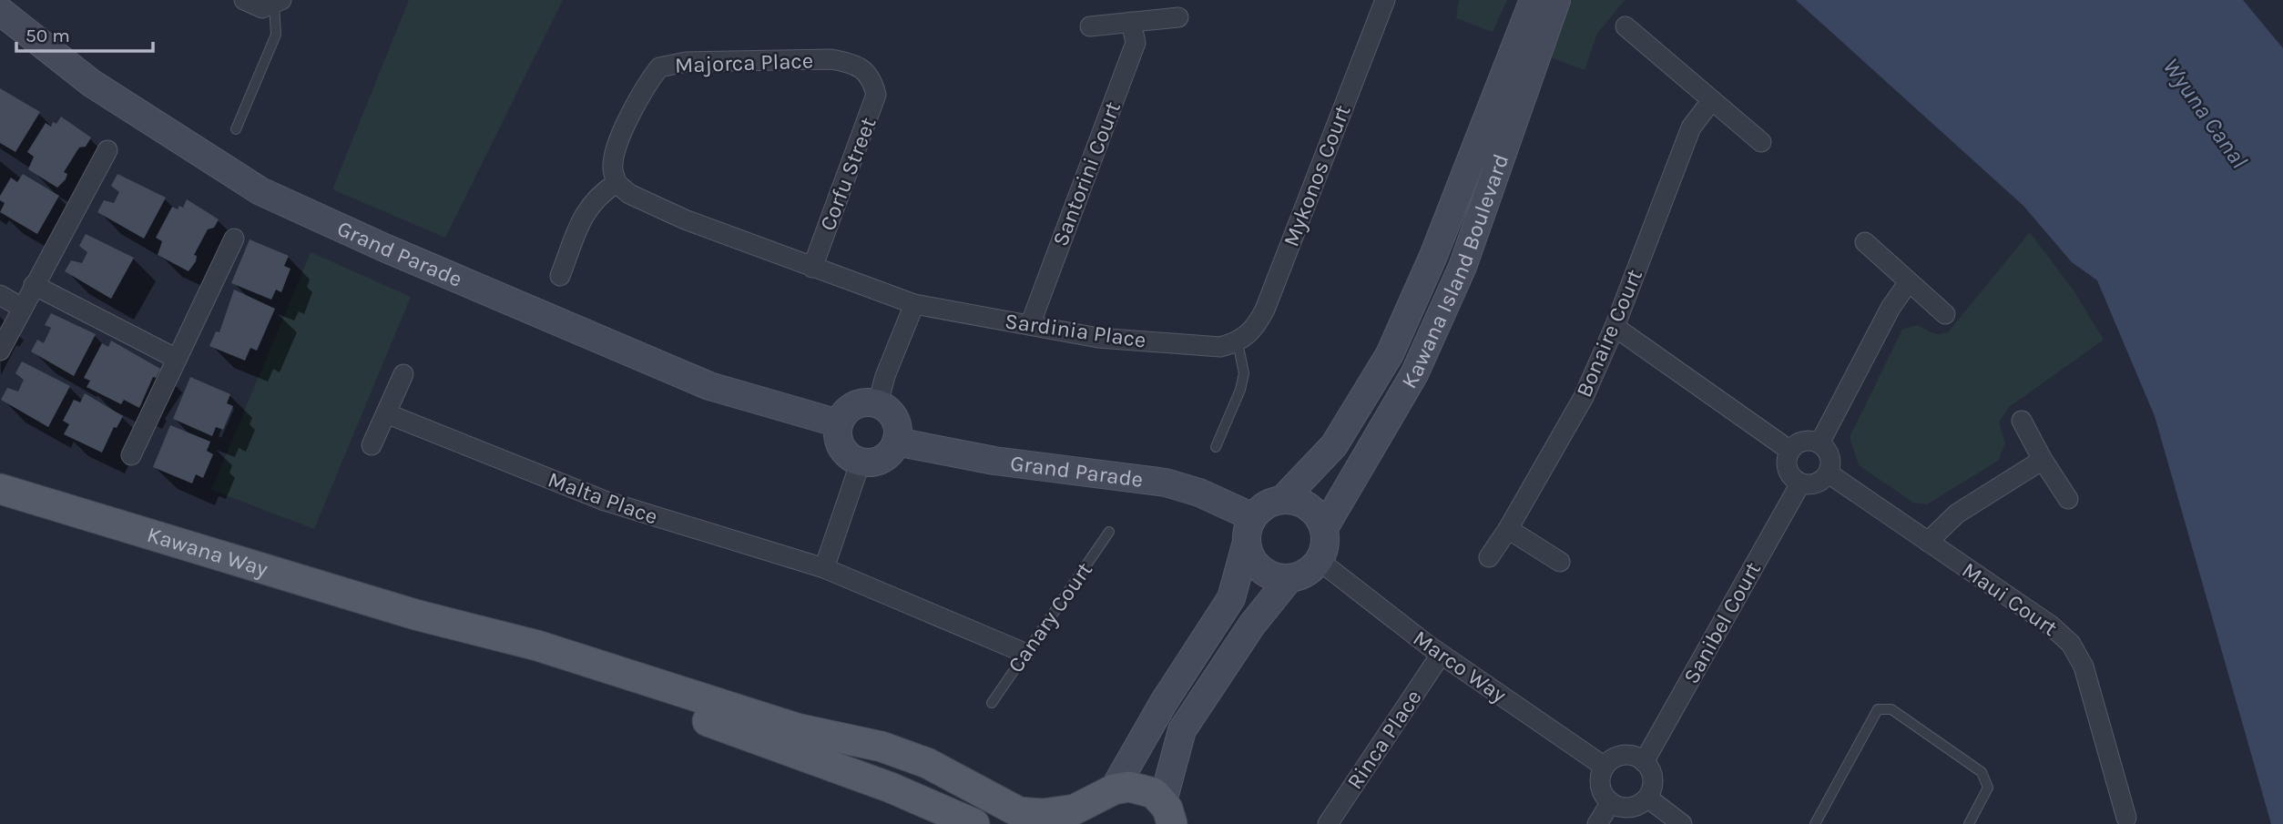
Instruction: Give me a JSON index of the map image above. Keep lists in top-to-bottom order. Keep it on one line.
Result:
{"streets":{"main road":["Grand Parade","Kawana Island Boulevard","Kawana Way"],"street":["Majorca Place","Corfu Street","Santorini Court","Mykonos Court","Sardinia Place","Bonaire Court","Malta Place","Maui Court","Sanibel Court","Marco Way","Rinca Place"],"lane":["Canary Court"]},"crossings":[["Majorca Place","Corfu Street"],["Majorca Place","Sardinia Place"],["Corfu Street","Sardinia Place"],["Santorini Court","Sardinia Place"],["Mykonos Court","Sardinia Place"],["Grand Parade","Kawana Island Boulevard"],["Grand Parade","Marco Way"],["Kawana Island Boulevard","Marco Way"],["Malta Place","Canary Court"],["Maui Court","Sanibel Court"],["Sanibel Court","Marco Way"],["Marco Way","Rinca Place"]],"water":["Wyuna Canal"],"scale_bar":"50 m"}
